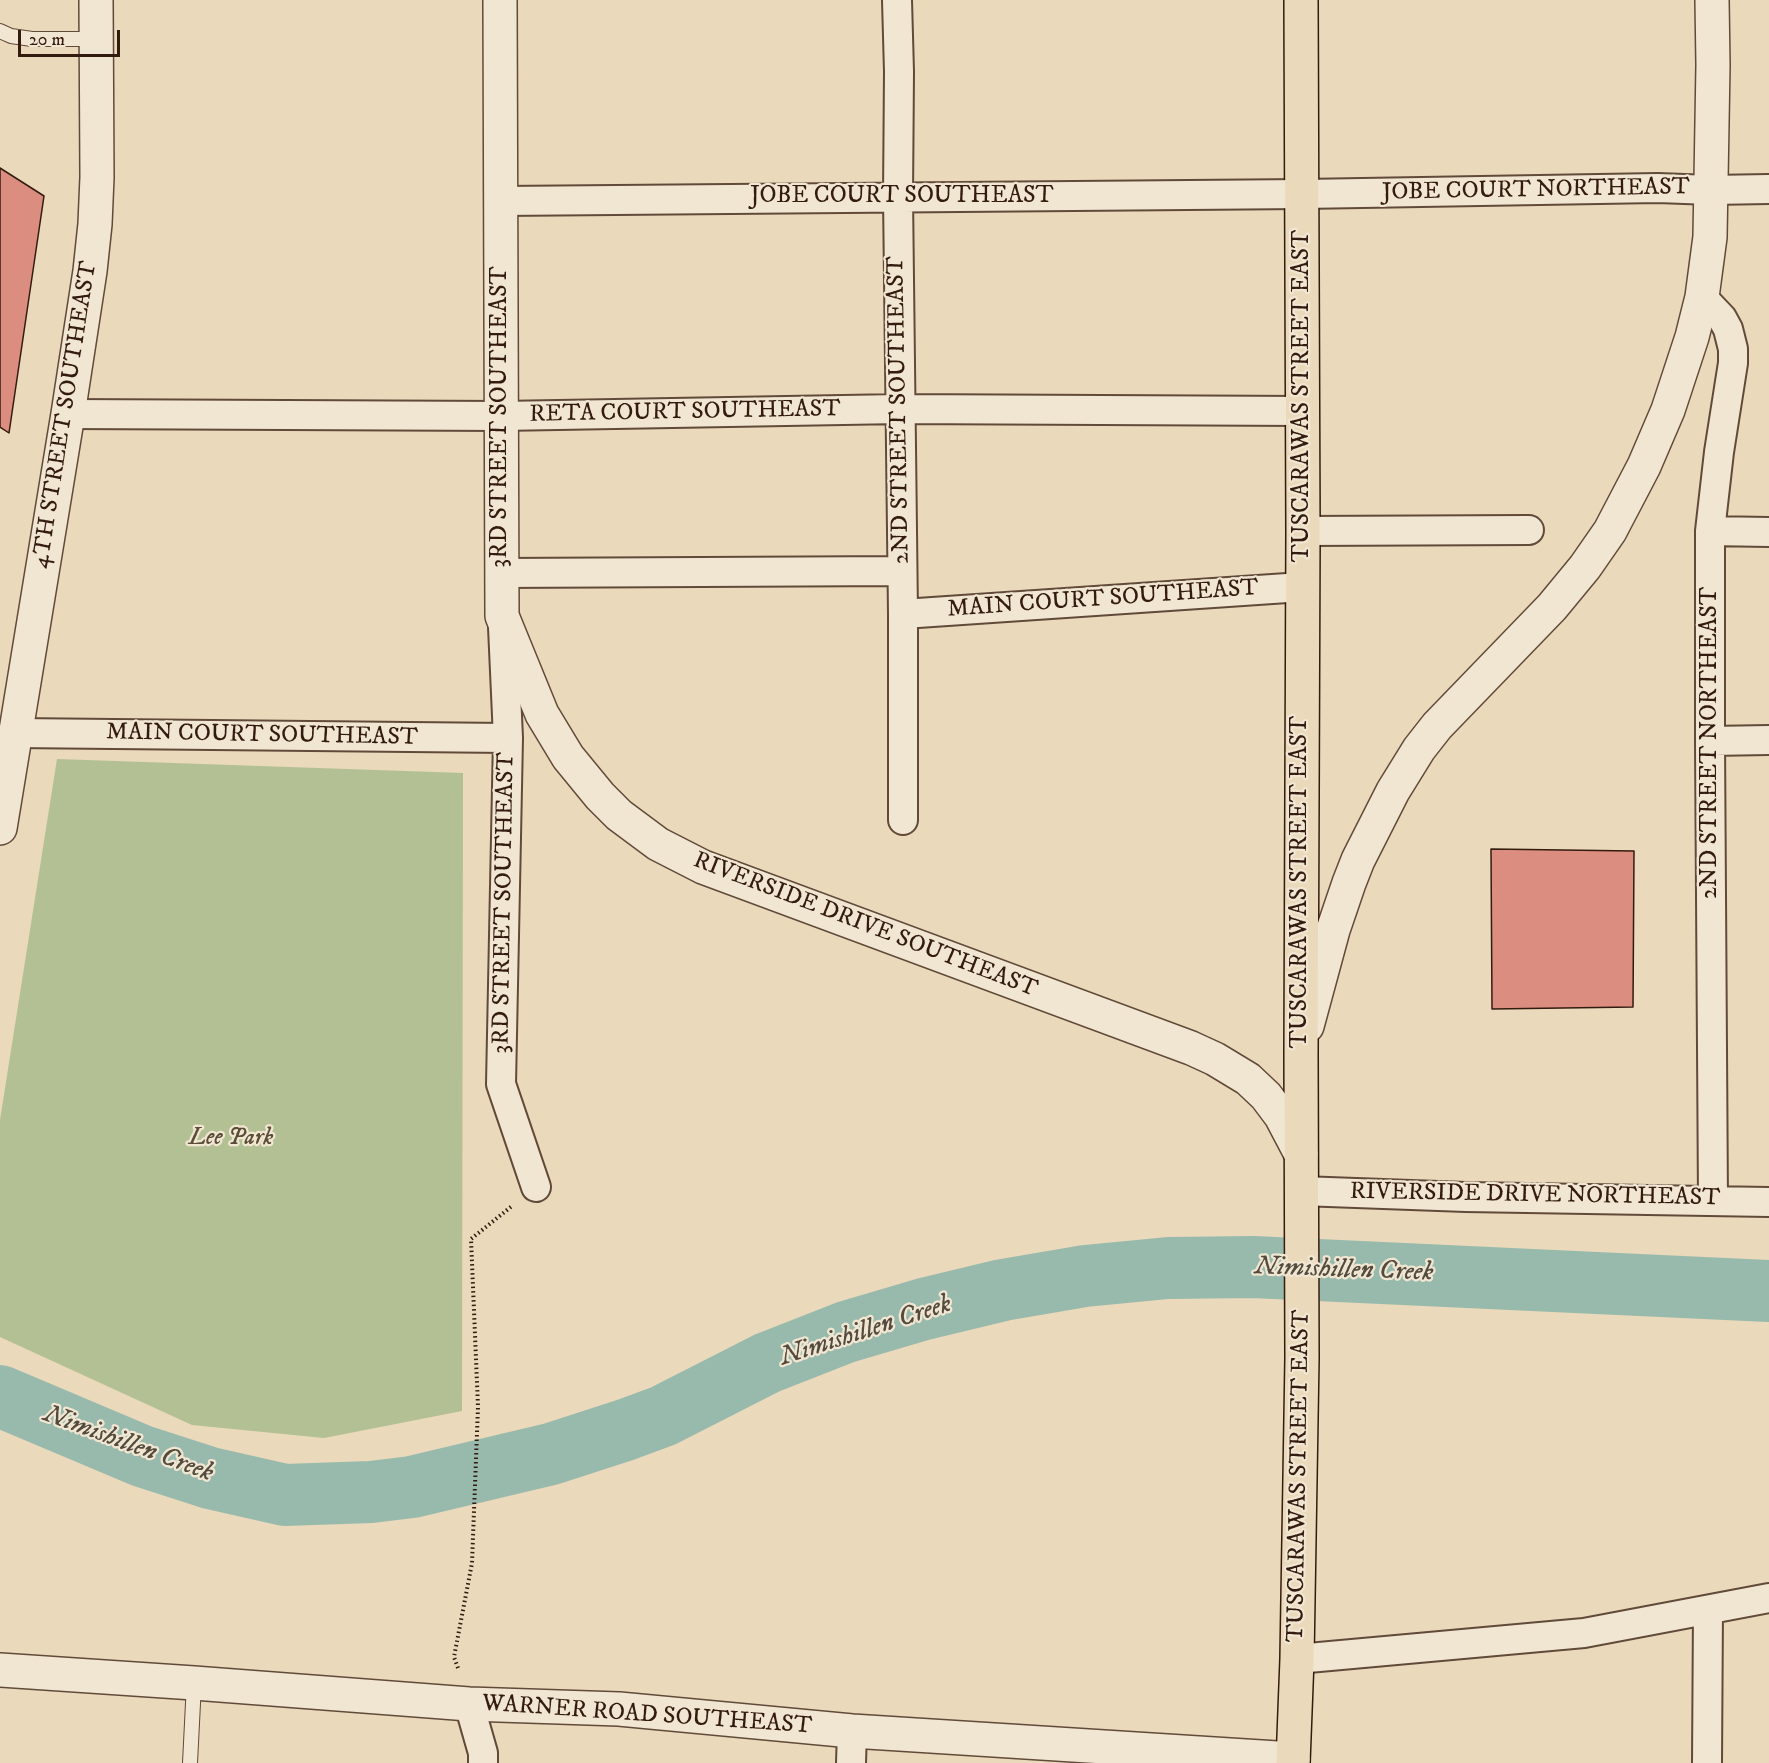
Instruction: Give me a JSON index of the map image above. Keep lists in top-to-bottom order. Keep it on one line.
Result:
{"streets":{"main road":["TUSCARAWAS STREET EAST"],"street":["JOBE COURT NORTHEAST","JOBE COURT SOUTHEAST","2ND STREET SOUTHEAST","RETA COURT SOUTHEAST","4TH STREET SOUTHEAST","3RD STREET SOUTHEAST","MAIN COURT SOUTHEAST","2ND STREET NORTHEAST","RIVERSIDE DRIVE SOUTHEAST","RIVERSIDE DRIVE NORTHEAST","WARNER ROAD SOUTHEAST"]},"crossings":[["JOBE COURT NORTHEAST","JOBE COURT SOUTHEAST"],["JOBE COURT NORTHEAST","TUSCARAWAS STREET EAST"],["JOBE COURT SOUTHEAST","TUSCARAWAS STREET EAST"],["JOBE COURT SOUTHEAST","2ND STREET SOUTHEAST"],["JOBE COURT SOUTHEAST","3RD STREET SOUTHEAST"],["TUSCARAWAS STREET EAST","RETA COURT SOUTHEAST"],["TUSCARAWAS STREET EAST","MAIN COURT SOUTHEAST"],["TUSCARAWAS STREET EAST","RIVERSIDE DRIVE SOUTHEAST"],["TUSCARAWAS STREET EAST","RIVERSIDE DRIVE NORTHEAST"],["TUSCARAWAS STREET EAST","WARNER ROAD SOUTHEAST"],["2ND STREET SOUTHEAST","RETA COURT SOUTHEAST"],["2ND STREET SOUTHEAST","MAIN COURT SOUTHEAST"],["RETA COURT SOUTHEAST","4TH STREET SOUTHEAST"],["RETA COURT SOUTHEAST","3RD STREET SOUTHEAST"],["4TH STREET SOUTHEAST","MAIN COURT SOUTHEAST"],["3RD STREET SOUTHEAST","MAIN COURT SOUTHEAST"],["3RD STREET SOUTHEAST","RIVERSIDE DRIVE SOUTHEAST"],["2ND STREET NORTHEAST","RIVERSIDE DRIVE NORTHEAST"]],"water":["Nimishillen Creek"],"parks":["Lee Park"],"scale_bar":"20 m"}
